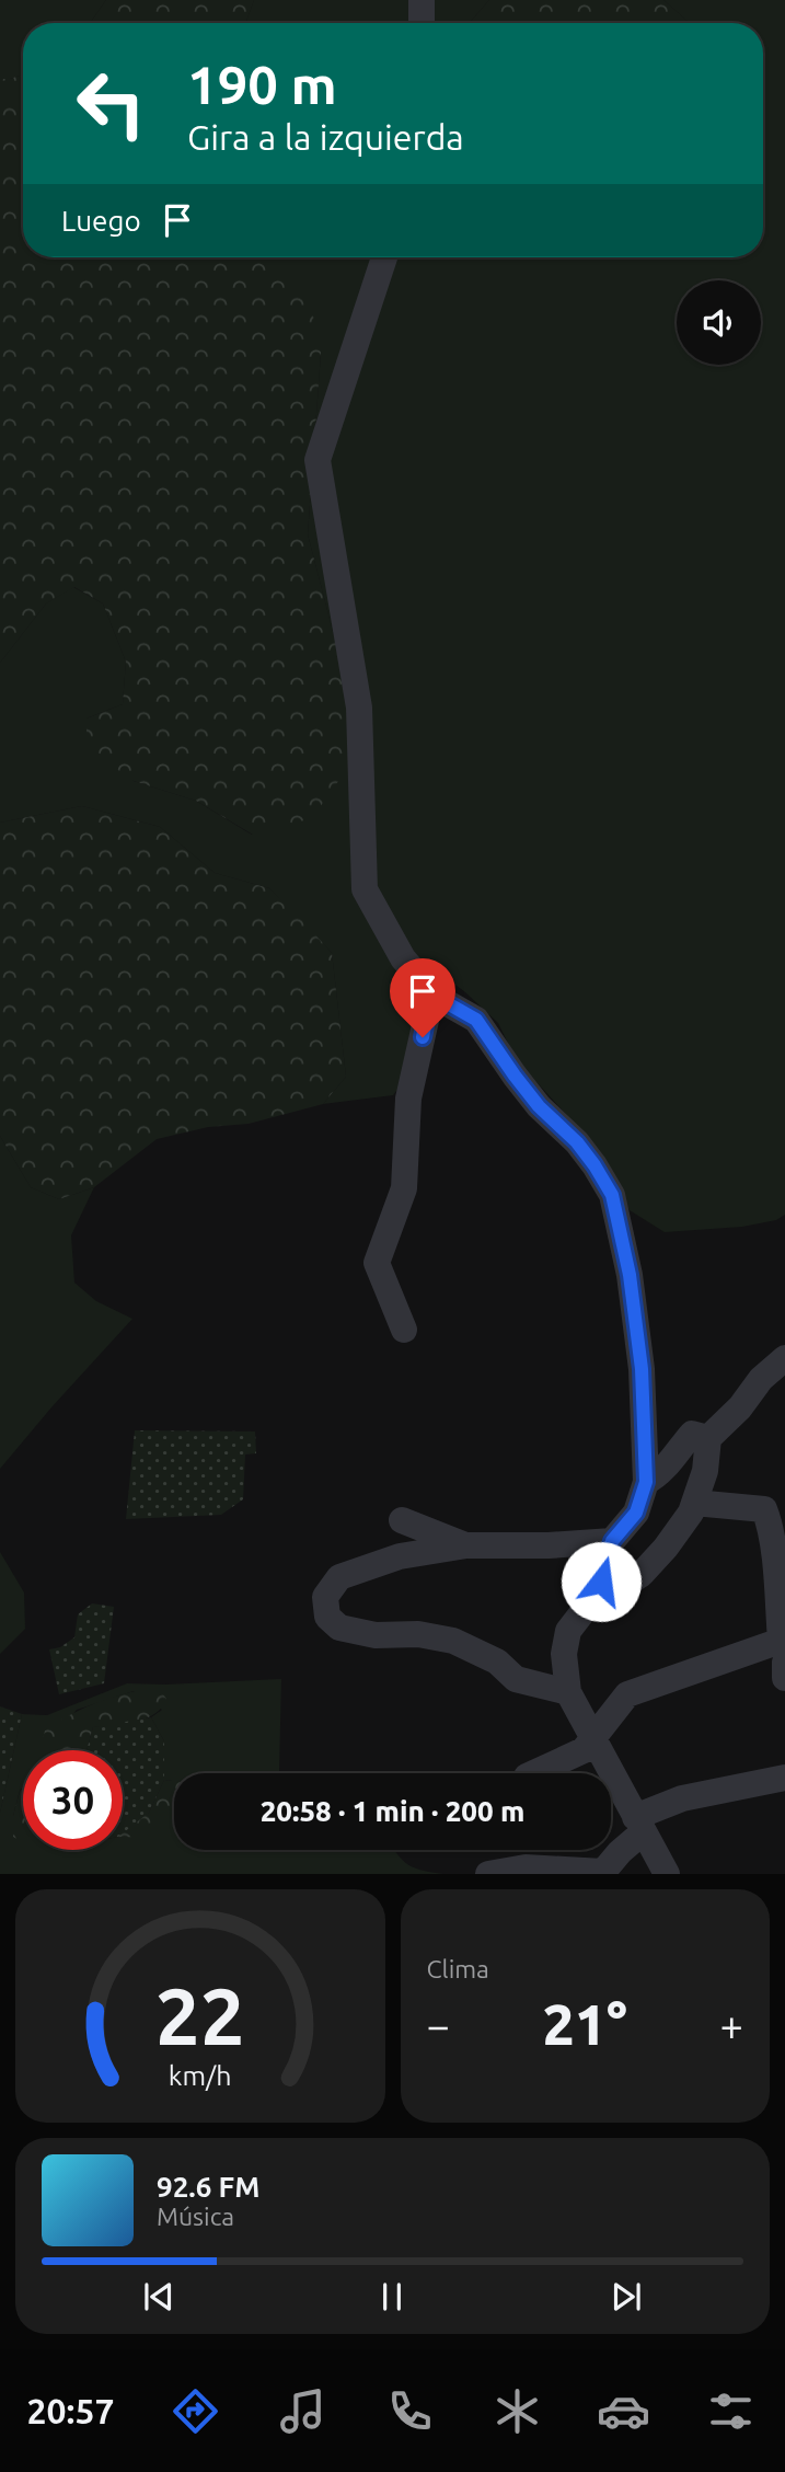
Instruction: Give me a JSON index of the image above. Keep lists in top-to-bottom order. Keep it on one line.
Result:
{"page":{"turn":["190 m","Gira a la izquierda"],"then":"Luego","limit":"30","trip":"20:58 · 1 min · 200 m","tile":"Clima","heat":["−","21°","+"],"song":["92.6 FM","Música"],"tabs":"20:57","gauge":["22","km/h"]}}
